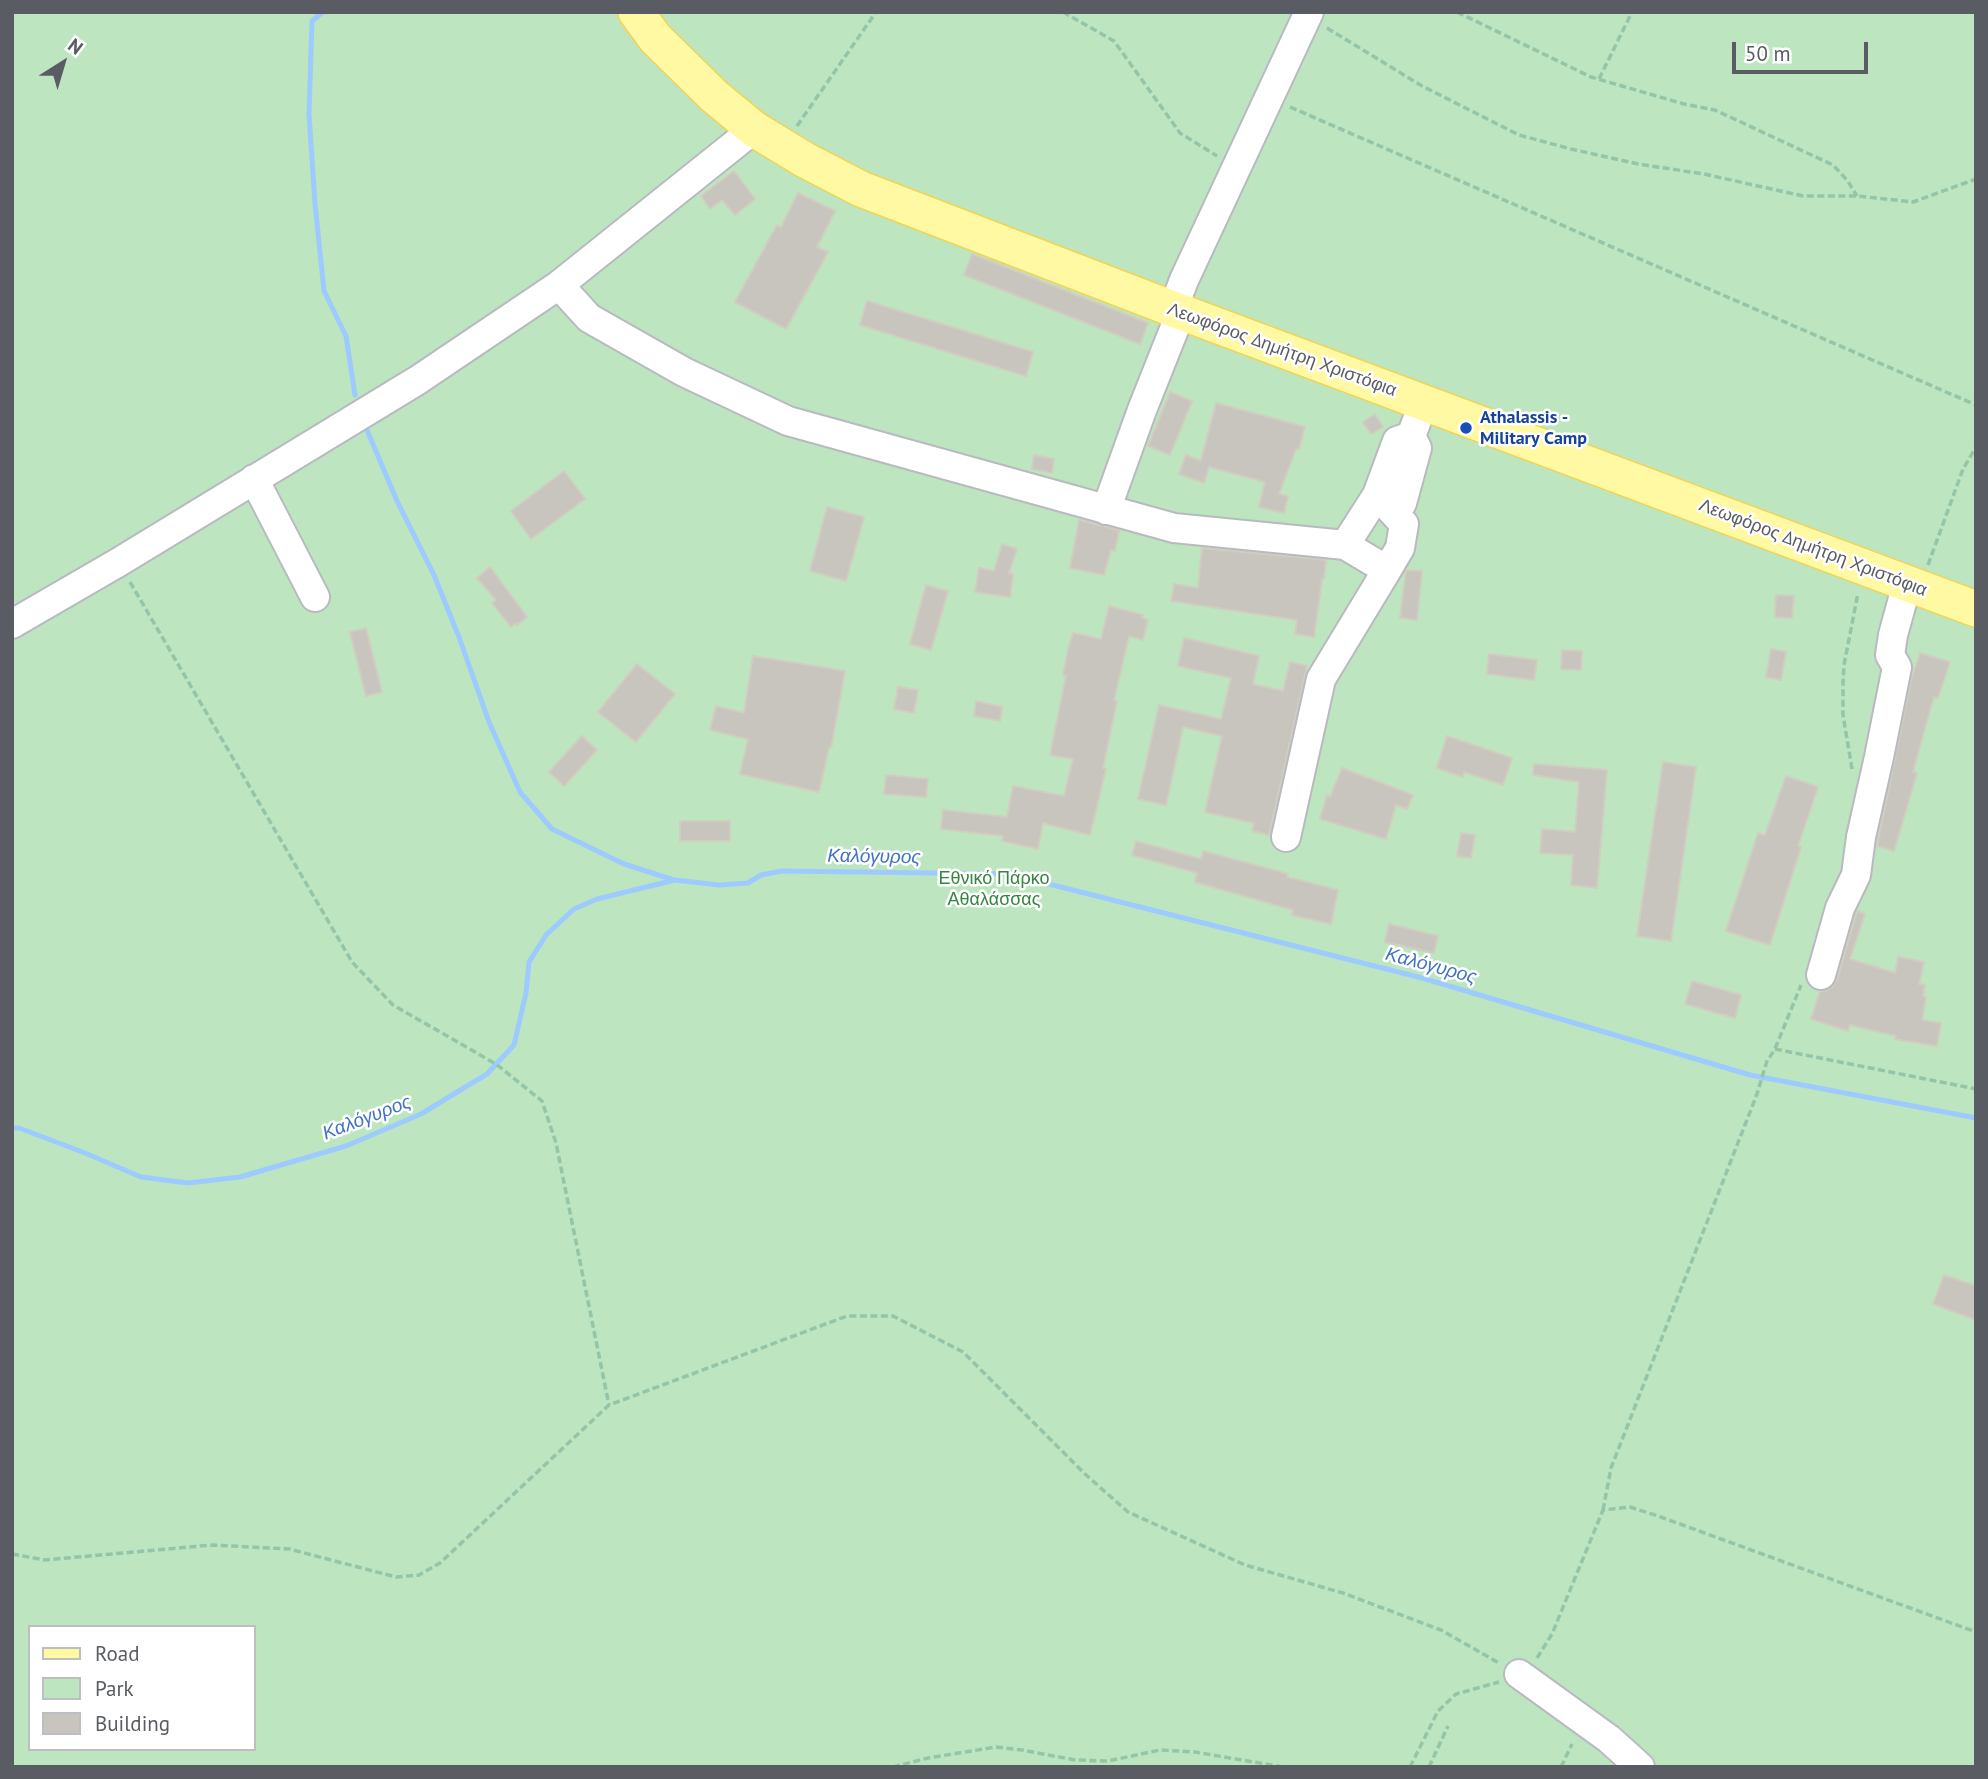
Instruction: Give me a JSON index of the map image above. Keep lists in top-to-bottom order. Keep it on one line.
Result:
{"streets":{"main road":["Λεωφόρος Δημήτρη Χριστόφια"]},"water":["Καλόγυρος"],"parks":["Εθνικό Πάρκο Αθαλάσσας"],"places":["Athalassis - Military Camp"],"legend":["Road","Park","Building"],"scale_bar":"50 m","north":"top right"}
